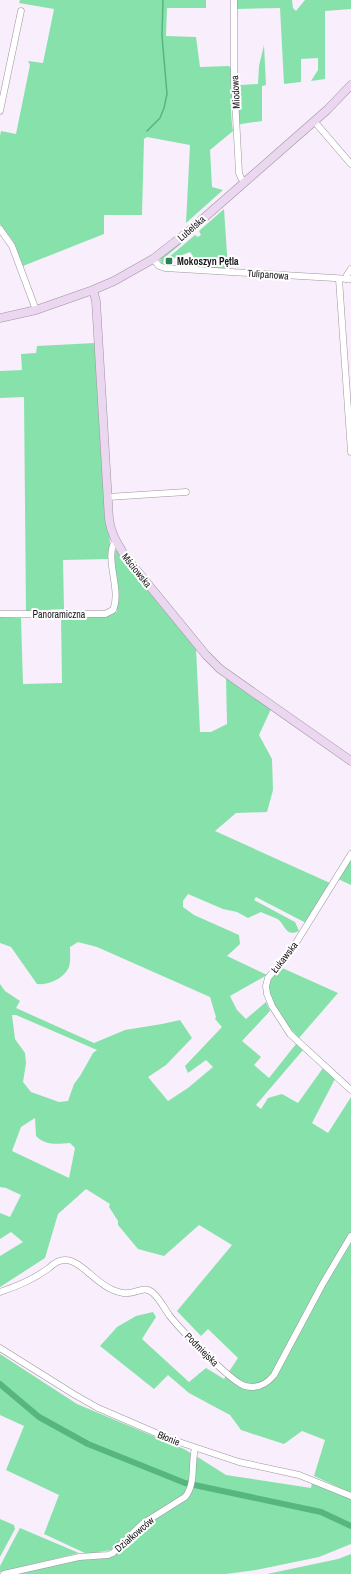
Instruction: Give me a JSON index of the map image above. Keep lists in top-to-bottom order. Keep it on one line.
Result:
{"streets":{"street":["Miodowa","Lubelska","Tulipanowa","Mściowska","Panoramiczna","Łukawska","Podmiejska","Błonie","Działkowców"]},"crossings":[["Miodowa","Lubelska"],["Lubelska","Tulipanowa"],["Lubelska","Mściowska"],["Mściowska","Panoramiczna"],["Błonie","Działkowców"]],"places":{"transit":["Mokoszyn Pętla"]}}
